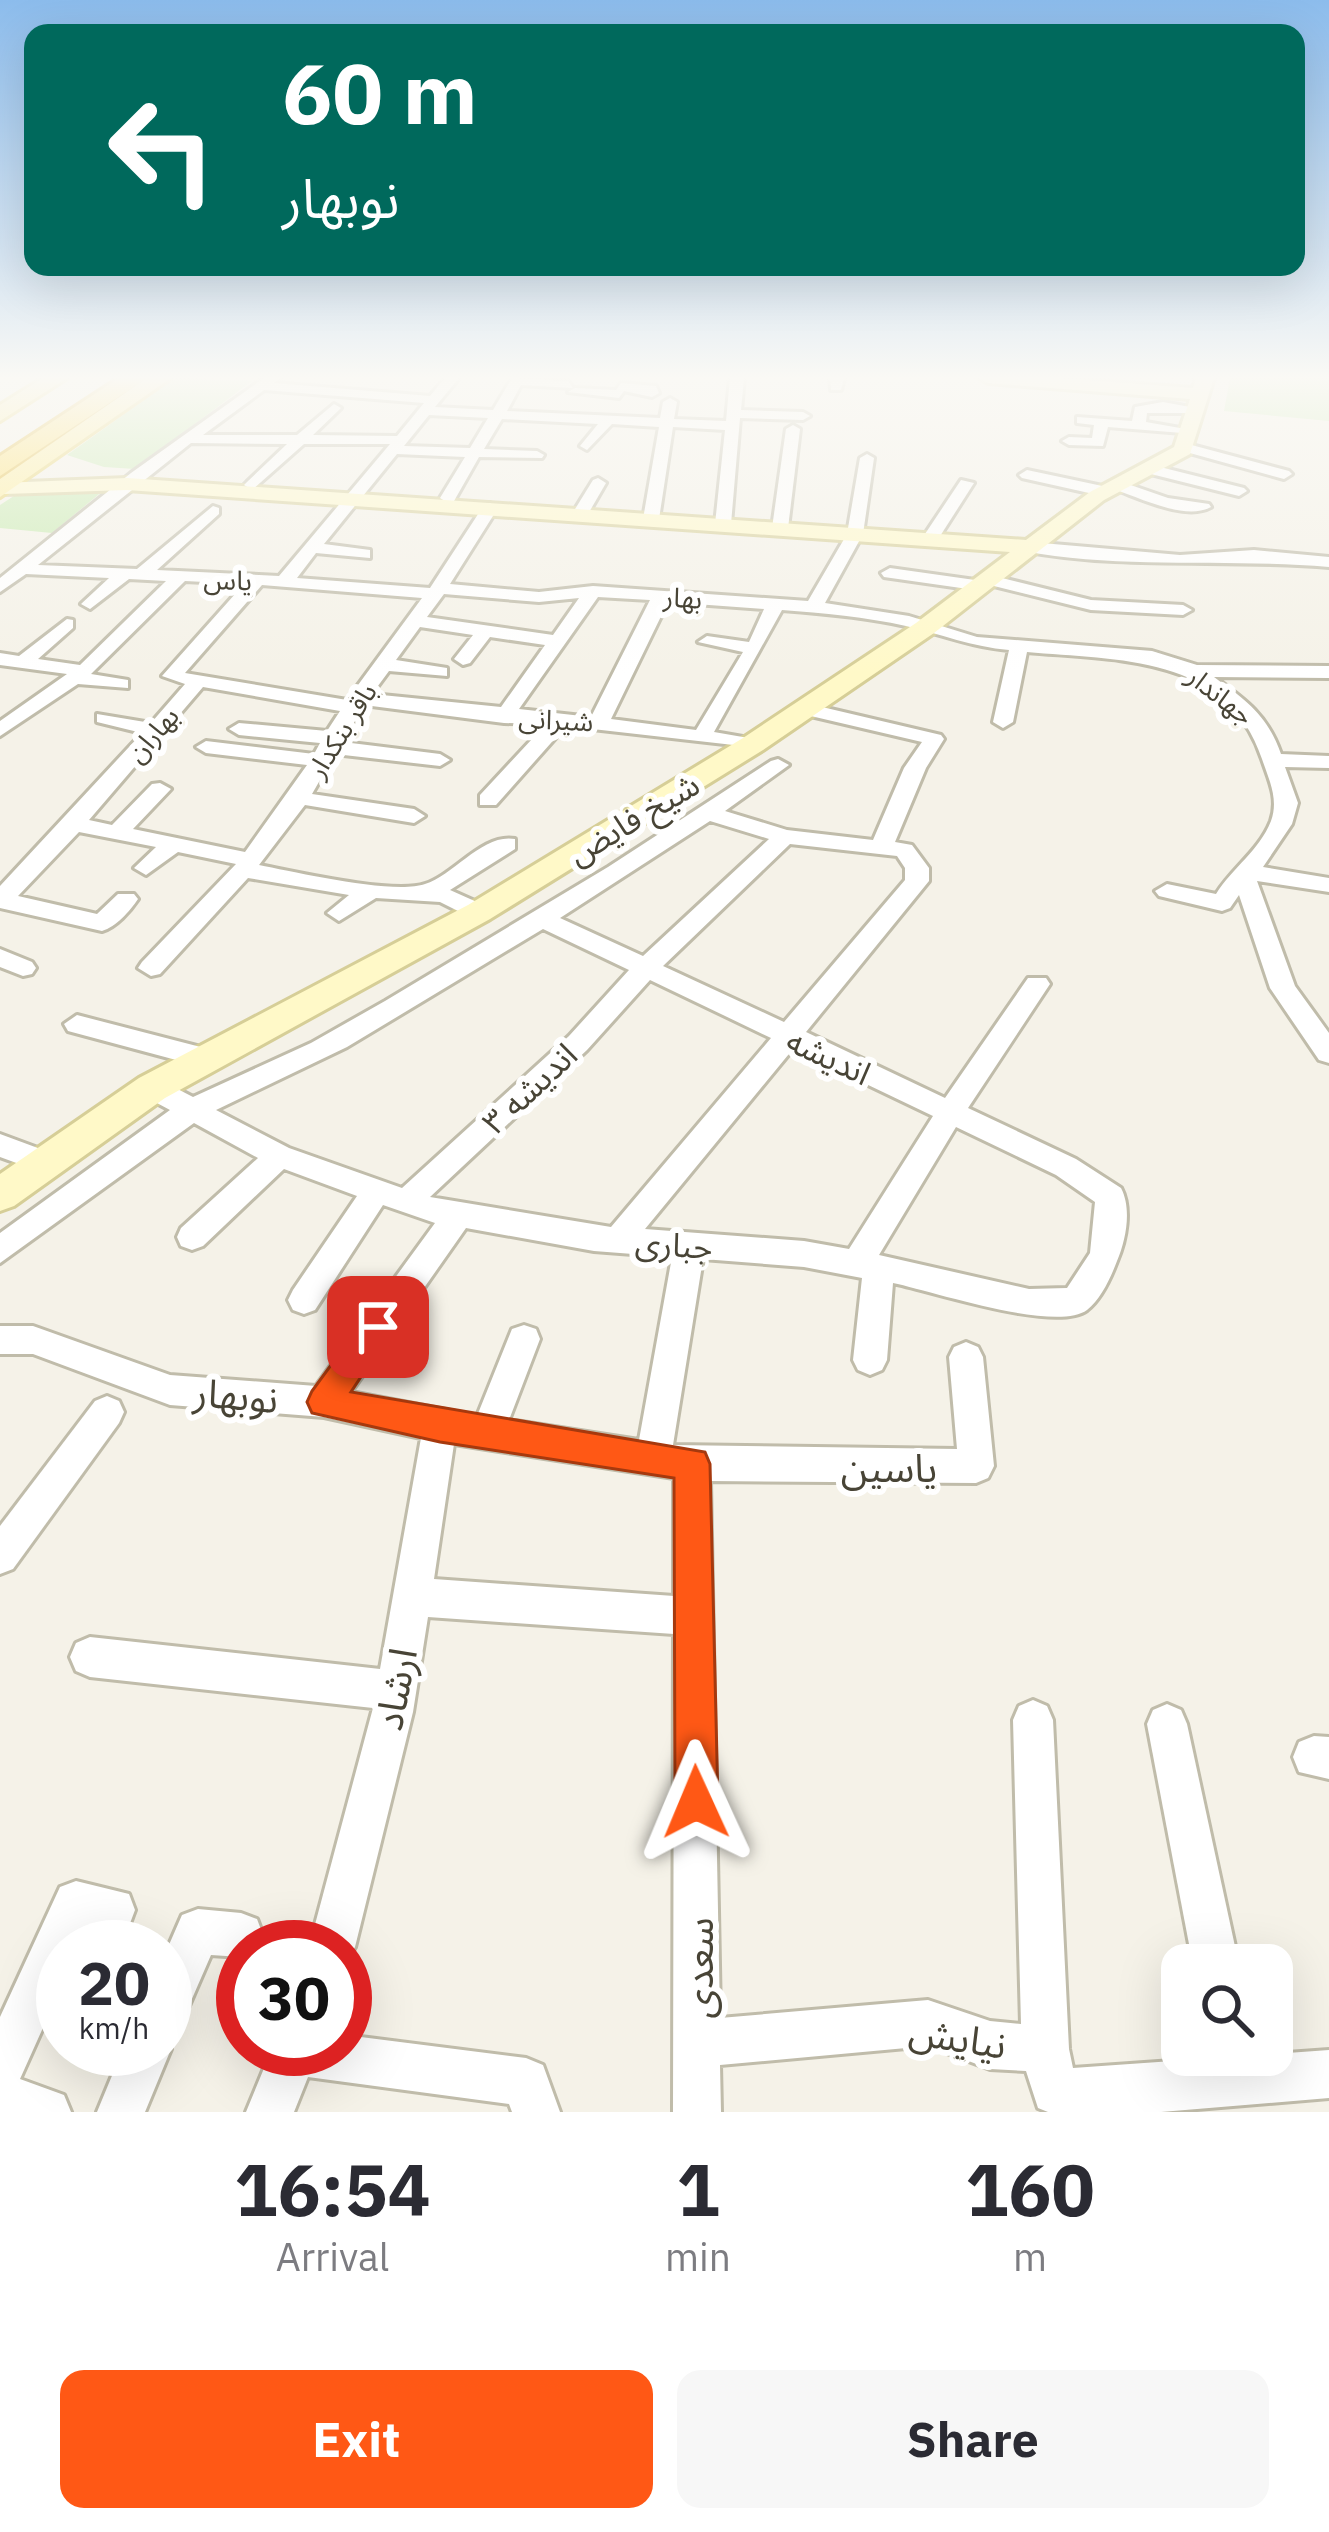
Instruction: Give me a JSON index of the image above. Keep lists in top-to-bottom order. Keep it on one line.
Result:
{"streets":{"street":["یاس","بهار","جهاندار","شیرانی","باقر بنکدار","بهاران","شیخ فایض","اندیشه","اندیشه ۳","جباری","نوبهار","یاسین","ارشاد","سعدی","نیایش"]},"crossings":[["یاس","بهار"],["یاس","باقر بنکدار"],["بهار","جهاندار"],["بهار","باقر بنکدار"],["بهار","شیخ فایض"],["جهاندار","شیخ فایض"],["شیرانی","باقر بنکدار"],["شیرانی","بهاران"],["شیرانی","شیخ فایض"],["باقر بنکدار","بهاران"],["شیخ فایض","اندیشه"],["شیخ فایض","جباری"],["اندیشه","اندیشه ۳"],["اندیشه","جباری"],["اندیشه ۳","جباری"],["جباری","سعدی"],["نوبهار","یاسین"],["نوبهار","ارشاد"],["نوبهار","سعدی"],["یاسین","سعدی"],["سعدی","نیایش"]],"page":{"turn":["60 m","نوبهار"],"speed":"20 km/h","limit":"30","eta":["16:54","Arrival","1","min","160","m"],"buttons":["Exit","Share"]}}
